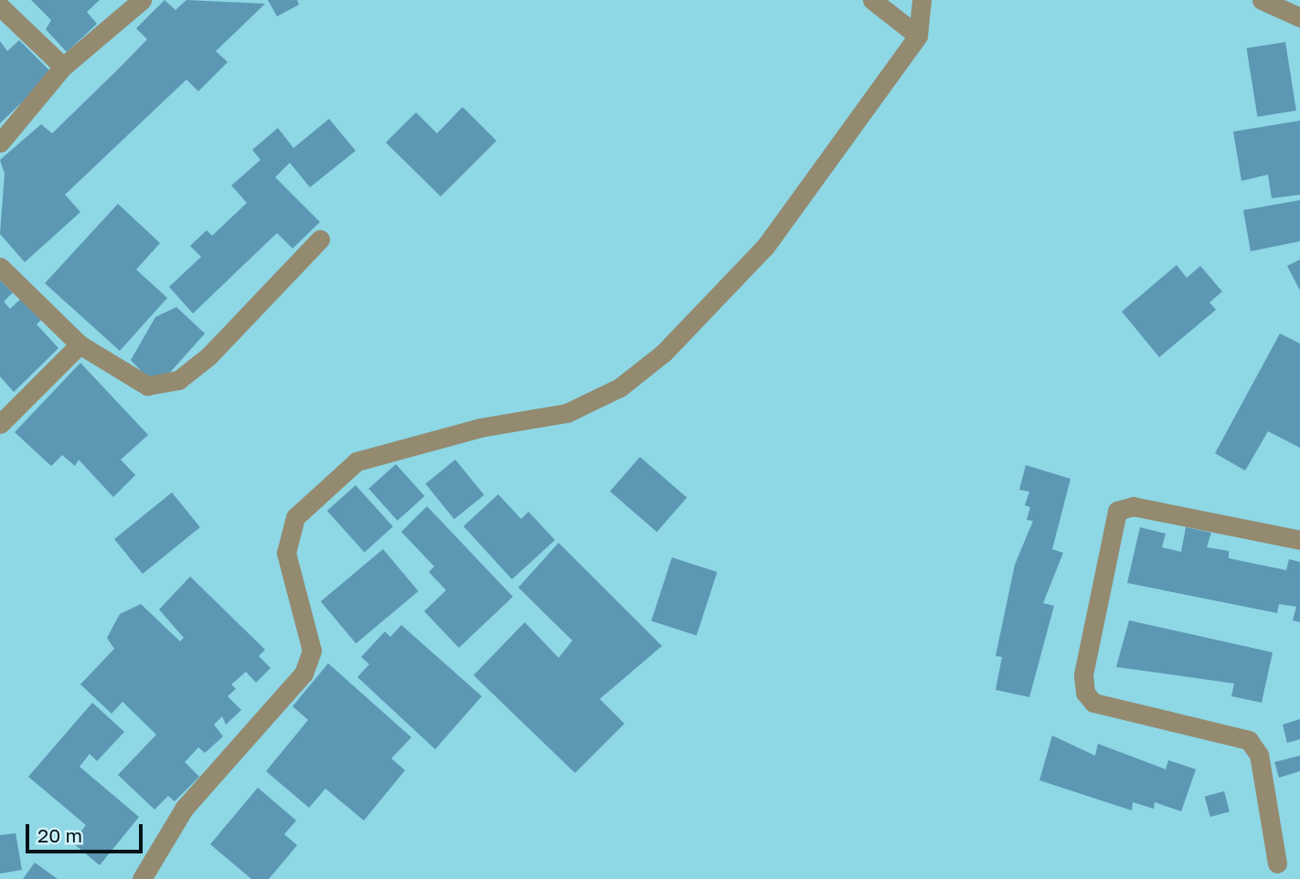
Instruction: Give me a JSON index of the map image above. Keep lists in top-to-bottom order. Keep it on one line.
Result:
{"scale_bar":"20 m"}
